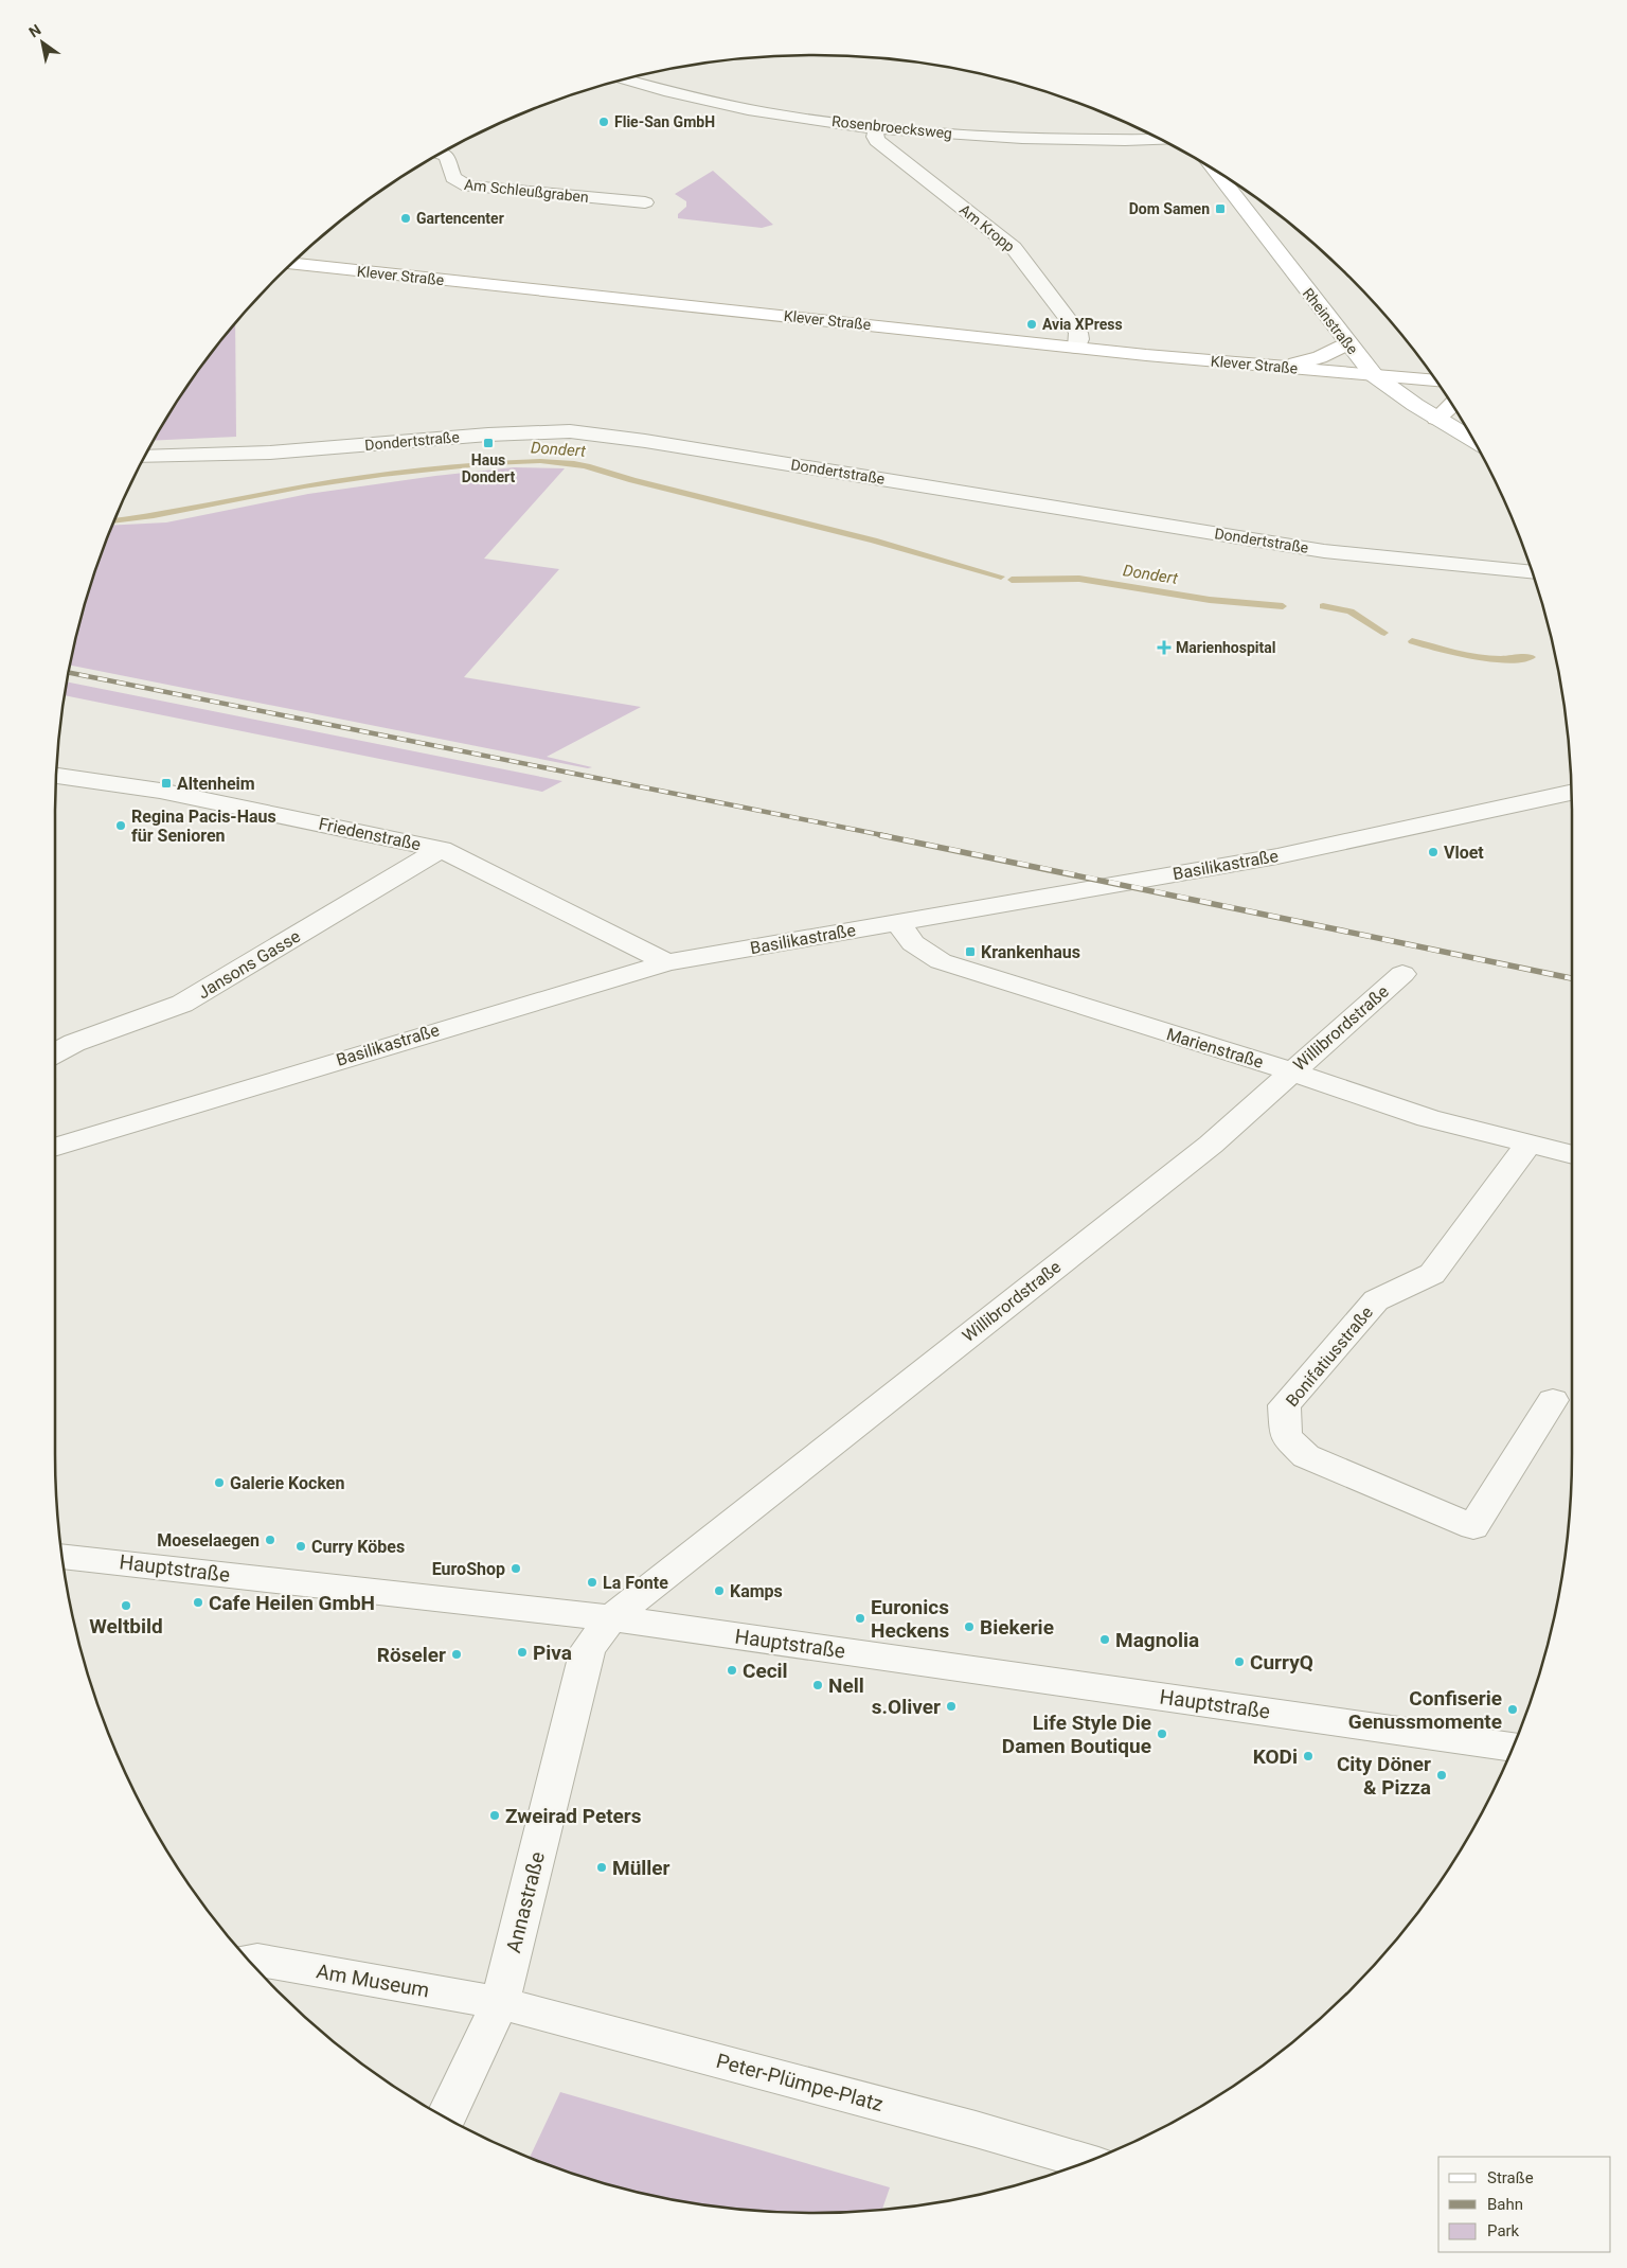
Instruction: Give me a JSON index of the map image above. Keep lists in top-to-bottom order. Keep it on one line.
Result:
{"streets":{"main road":["Klever Straße","Rheinstraße"],"street":["Rosenbroecksweg","Am Schleußgraben","Am Kropp","Dondertstraße","Friedenstraße","Basilikastraße","Jansons Gasse","Willibrordstraße","Marienstraße","Bonifatiusstraße","Hauptstraße","Annastraße","Am Museum","Peter-Plümpe-Platz"]},"crossings":[["Rosenbroecksweg","Am Kropp"],["Am Kropp","Klever Straße"],["Klever Straße","Rheinstraße"],["Friedenstraße","Basilikastraße"],["Friedenstraße","Jansons Gasse"],["Basilikastraße","Marienstraße"],["Willibrordstraße","Marienstraße"],["Willibrordstraße","Hauptstraße"],["Willibrordstraße","Annastraße"],["Marienstraße","Bonifatiusstraße"],["Hauptstraße","Annastraße"],["Annastraße","Am Museum"],["Annastraße","Peter-Plümpe-Platz"],["Am Museum","Peter-Plümpe-Platz"]],"water":["Dondert"],"places":{"other":["Flie-San GmbH","Gartencenter","Avia XPress","Regina Pacis-Haus für Senioren","Vloet","Galerie Kocken","Moeselaegen","Curry Köbes","EuroShop","La Fonte","Kamps","Cafe Heilen GmbH","Weltbild","Euronics Heckens","Biekerie","Magnolia","Piva","Röseler","CurryQ","Cecil","Nell","s.Oliver","Confiserie Genussmomente","Life Style Die Damen Boutique","KODi","City Döner & Pizza","Zweirad Peters","Müller"],"transit":["Dom Samen","Haus Dondert","Altenheim","Krankenhaus"],"health":["Marienhospital"]},"legend":["Straße","Bahn","Park"],"north":"top left"}
